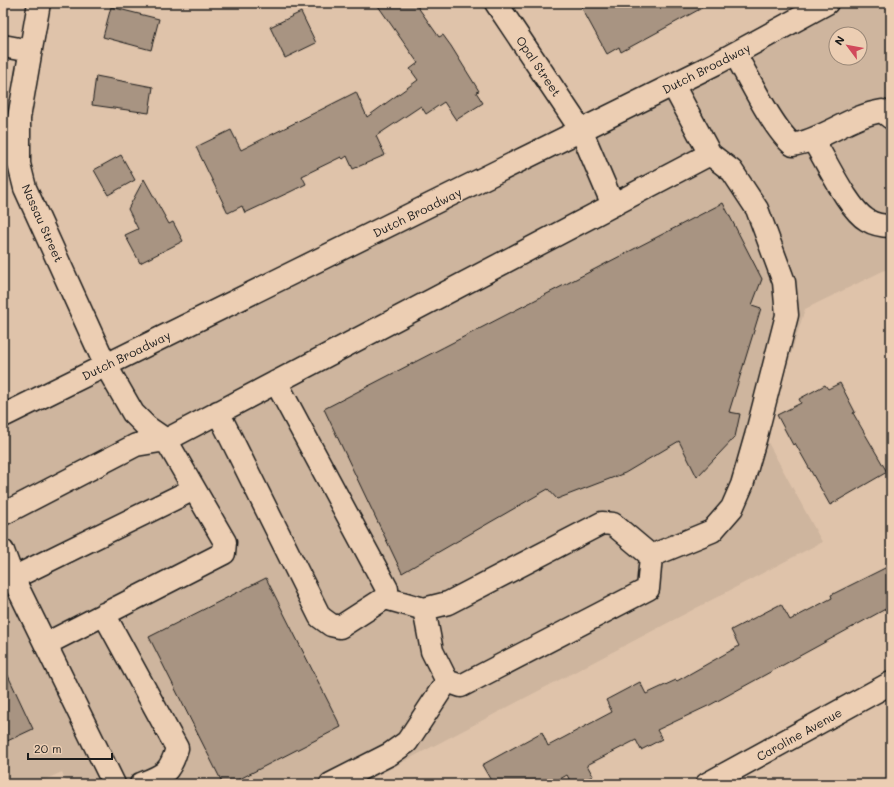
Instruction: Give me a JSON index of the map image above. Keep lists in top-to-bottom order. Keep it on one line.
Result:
{"streets":{"main road":["Opal Street","Dutch Broadway","Nassau Street","Caroline Avenue"]},"crossings":[["Opal Street","Dutch Broadway"],["Dutch Broadway","Nassau Street"]],"scale_bar":"20 m","north":"top left"}
